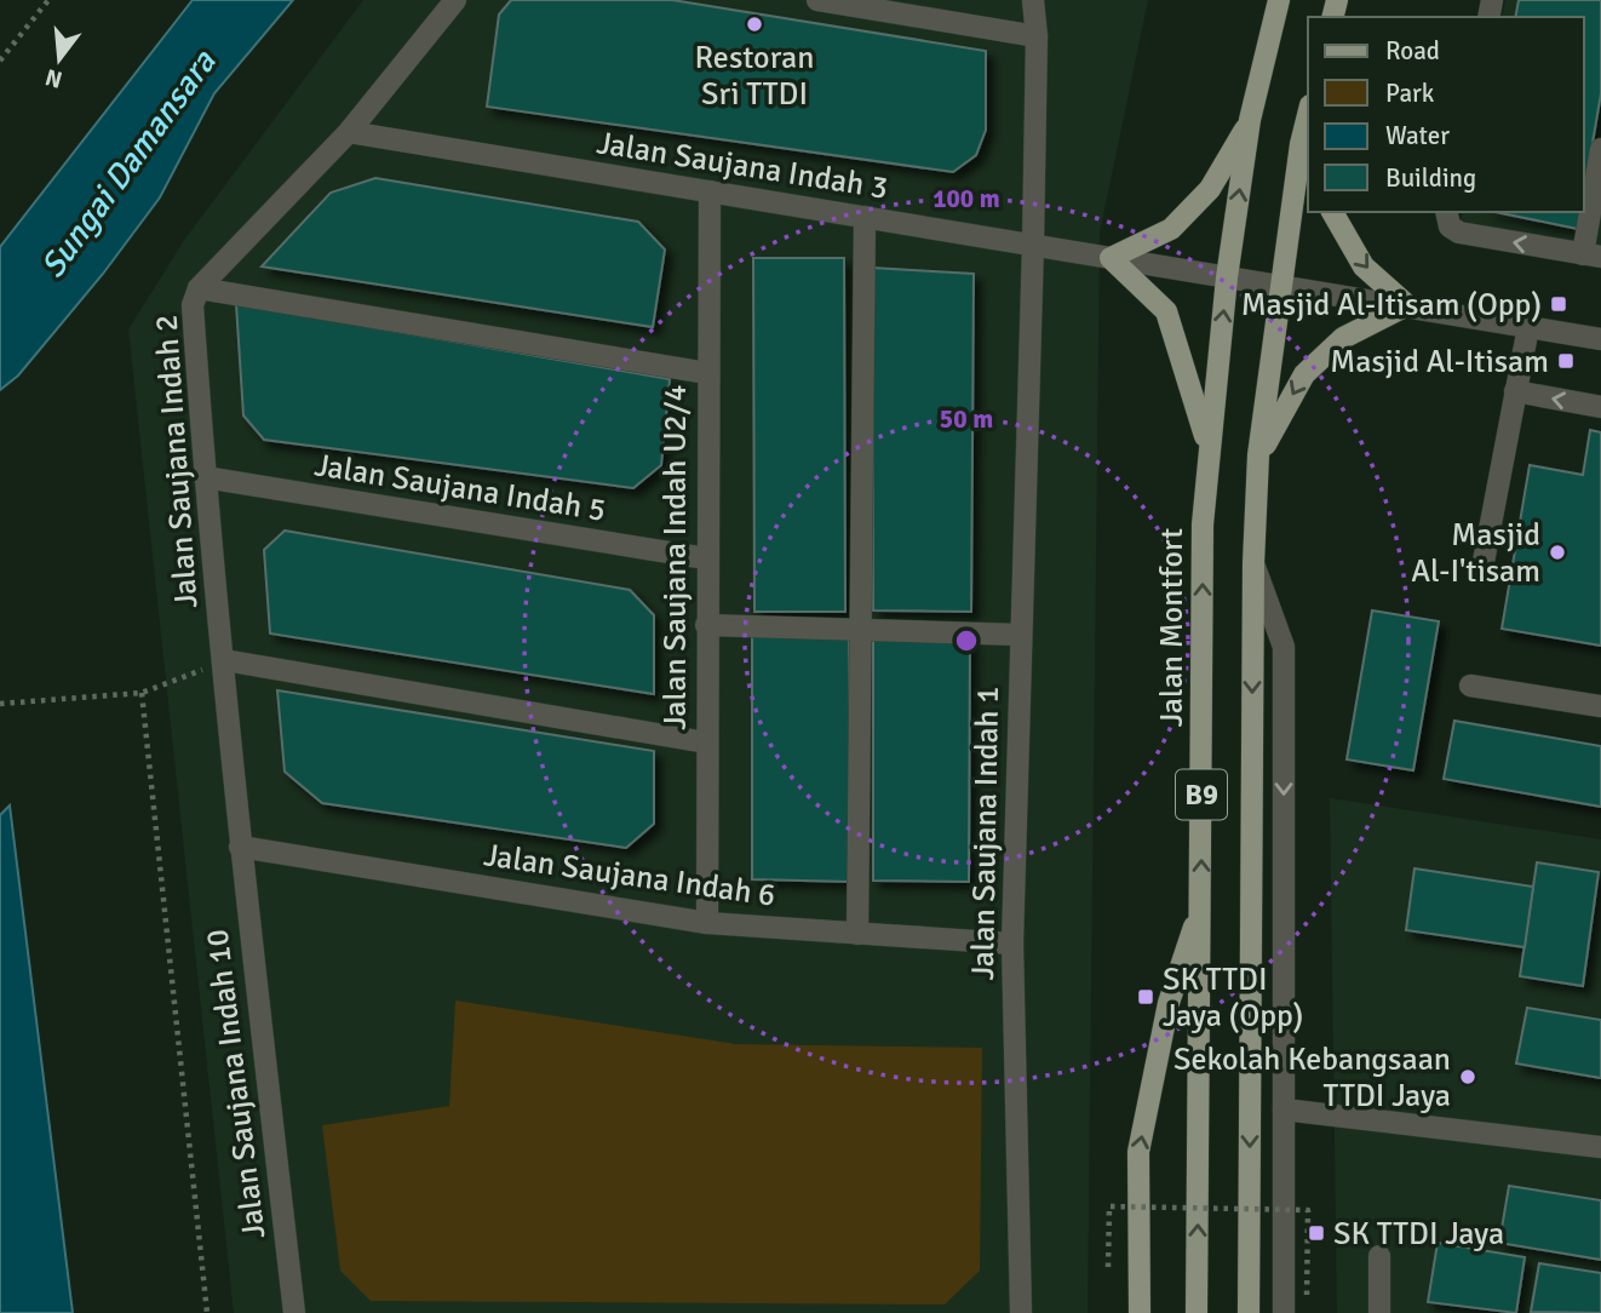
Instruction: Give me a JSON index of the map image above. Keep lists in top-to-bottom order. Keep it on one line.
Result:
{"streets":{"main road":["Jalan Montfort","B9"],"street":["Jalan Saujana Indah 3","Jalan Saujana Indah 2","Jalan Saujana Indah 5","Jalan Saujana Indah U2/4","Jalan Saujana Indah 1","Jalan Saujana Indah 6","Jalan Saujana Indah 10"]},"crossings":[["Jalan Saujana Indah 3","Jalan Saujana Indah 2"],["Jalan Saujana Indah 3","Jalan Saujana Indah U2/4"],["Jalan Saujana Indah 3","Jalan Montfort"],["Jalan Saujana Indah 3","B9"],["Jalan Saujana Indah 3","Jalan Saujana Indah 1"],["Jalan Saujana Indah 2","Jalan Saujana Indah 5"],["Jalan Saujana Indah 2","Jalan Saujana Indah 6"],["Jalan Saujana Indah 2","Jalan Saujana Indah 10"],["Jalan Saujana Indah 5","Jalan Saujana Indah U2/4"],["Jalan Saujana Indah U2/4","Jalan Saujana Indah 6"],["Jalan Saujana Indah 1","Jalan Saujana Indah 6"],["Jalan Saujana Indah 6","Jalan Saujana Indah 10"]],"water":["Sungai Damansara"],"places":{"other":["Restoran Sri TTDI","Masjid Al-I'tisam","Sekolah Kebangsaan TTDI Jaya"],"transit":["Masjid Al-Itisam (Opp)","Masjid Al-Itisam","SK TTDI Jaya (Opp)","SK TTDI Jaya"]},"legend":["Road","Park","Water","Building"],"north":"bottom","rings":["100 m","50 m"]}
